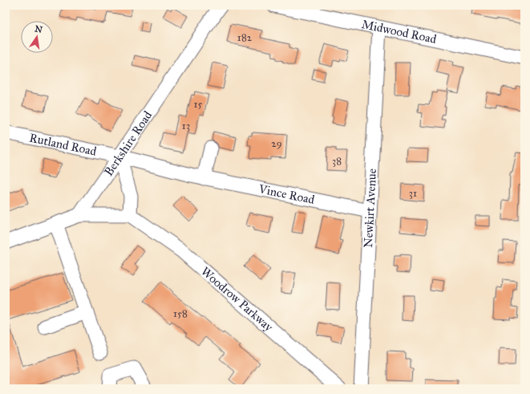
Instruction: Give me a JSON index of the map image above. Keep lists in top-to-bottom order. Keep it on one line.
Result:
{"streets":{"street":["Midwood Road","Berkshire Road","Rutland Road","Vince Road","Newkirt Avenue","Woodrow Parkway"]},"crossings":[["Midwood Road","Newkirt Avenue"],["Berkshire Road","Rutland Road"],["Berkshire Road","Vince Road"],["Rutland Road","Vince Road"],["Vince Road","Newkirt Avenue"]],"house_numbers":["182","15","13","29","38","31","158"],"north":"top"}
